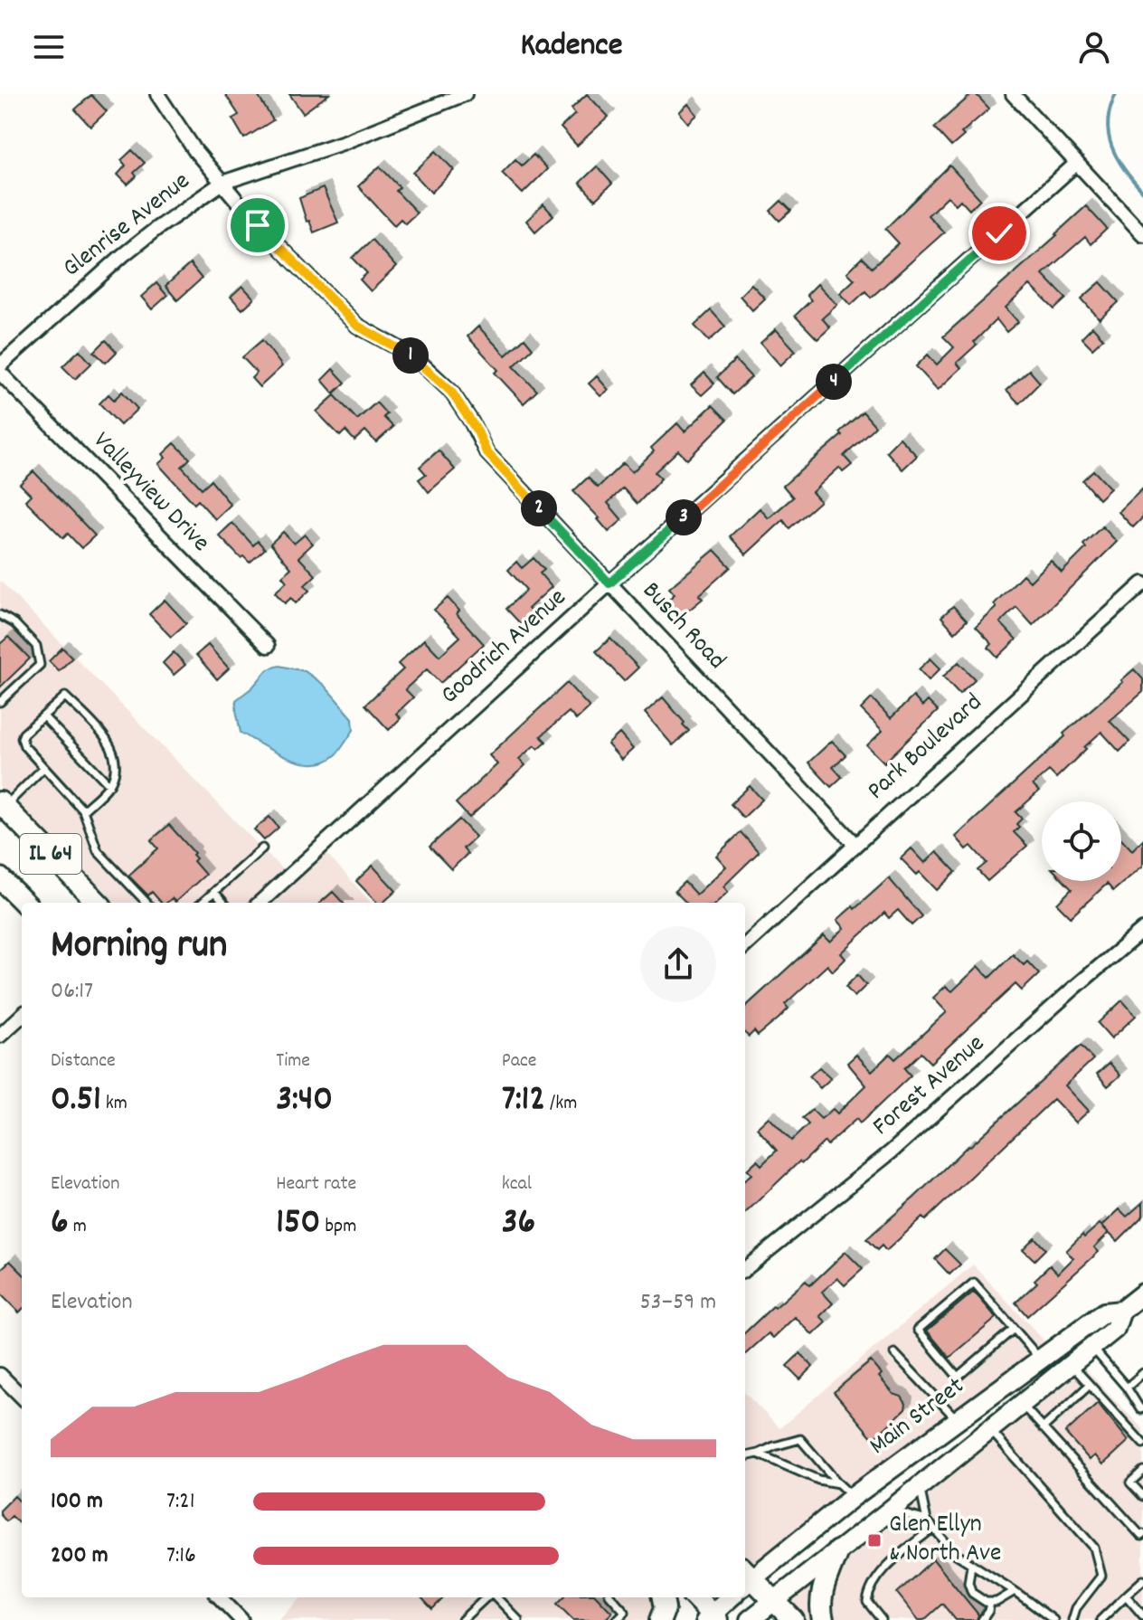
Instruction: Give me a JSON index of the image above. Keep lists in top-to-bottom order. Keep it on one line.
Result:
{"streets":{"main road":["IL 64"],"street":["Glenrise Avenue","Valleyview Drive","Busch Road","Goodrich Avenue","Park Boulevard","Forest Avenue","Main Street"]},"crossings":[["Glenrise Avenue","Busch Road"],["Busch Road","Goodrich Avenue"],["Busch Road","Park Boulevard"]],"places":{"transit":["Glen Ellyn & North Ave"]},"page":{"header":"Kadence","pins":["1","4","2","3"],"heading":["Morning run","06:17"],"stats":[["Distance","0.51 km"],["Time","3:40"],["Pace","7:12 /km"],["Elevation","6 m"],["Heart rate","150 bpm"],["kcal","36"]],"chart":["Elevation","53–59 m"],"list":[{"name":"100 m","note":"7:21"},{"name":"200 m","note":"7:16"}]}}
